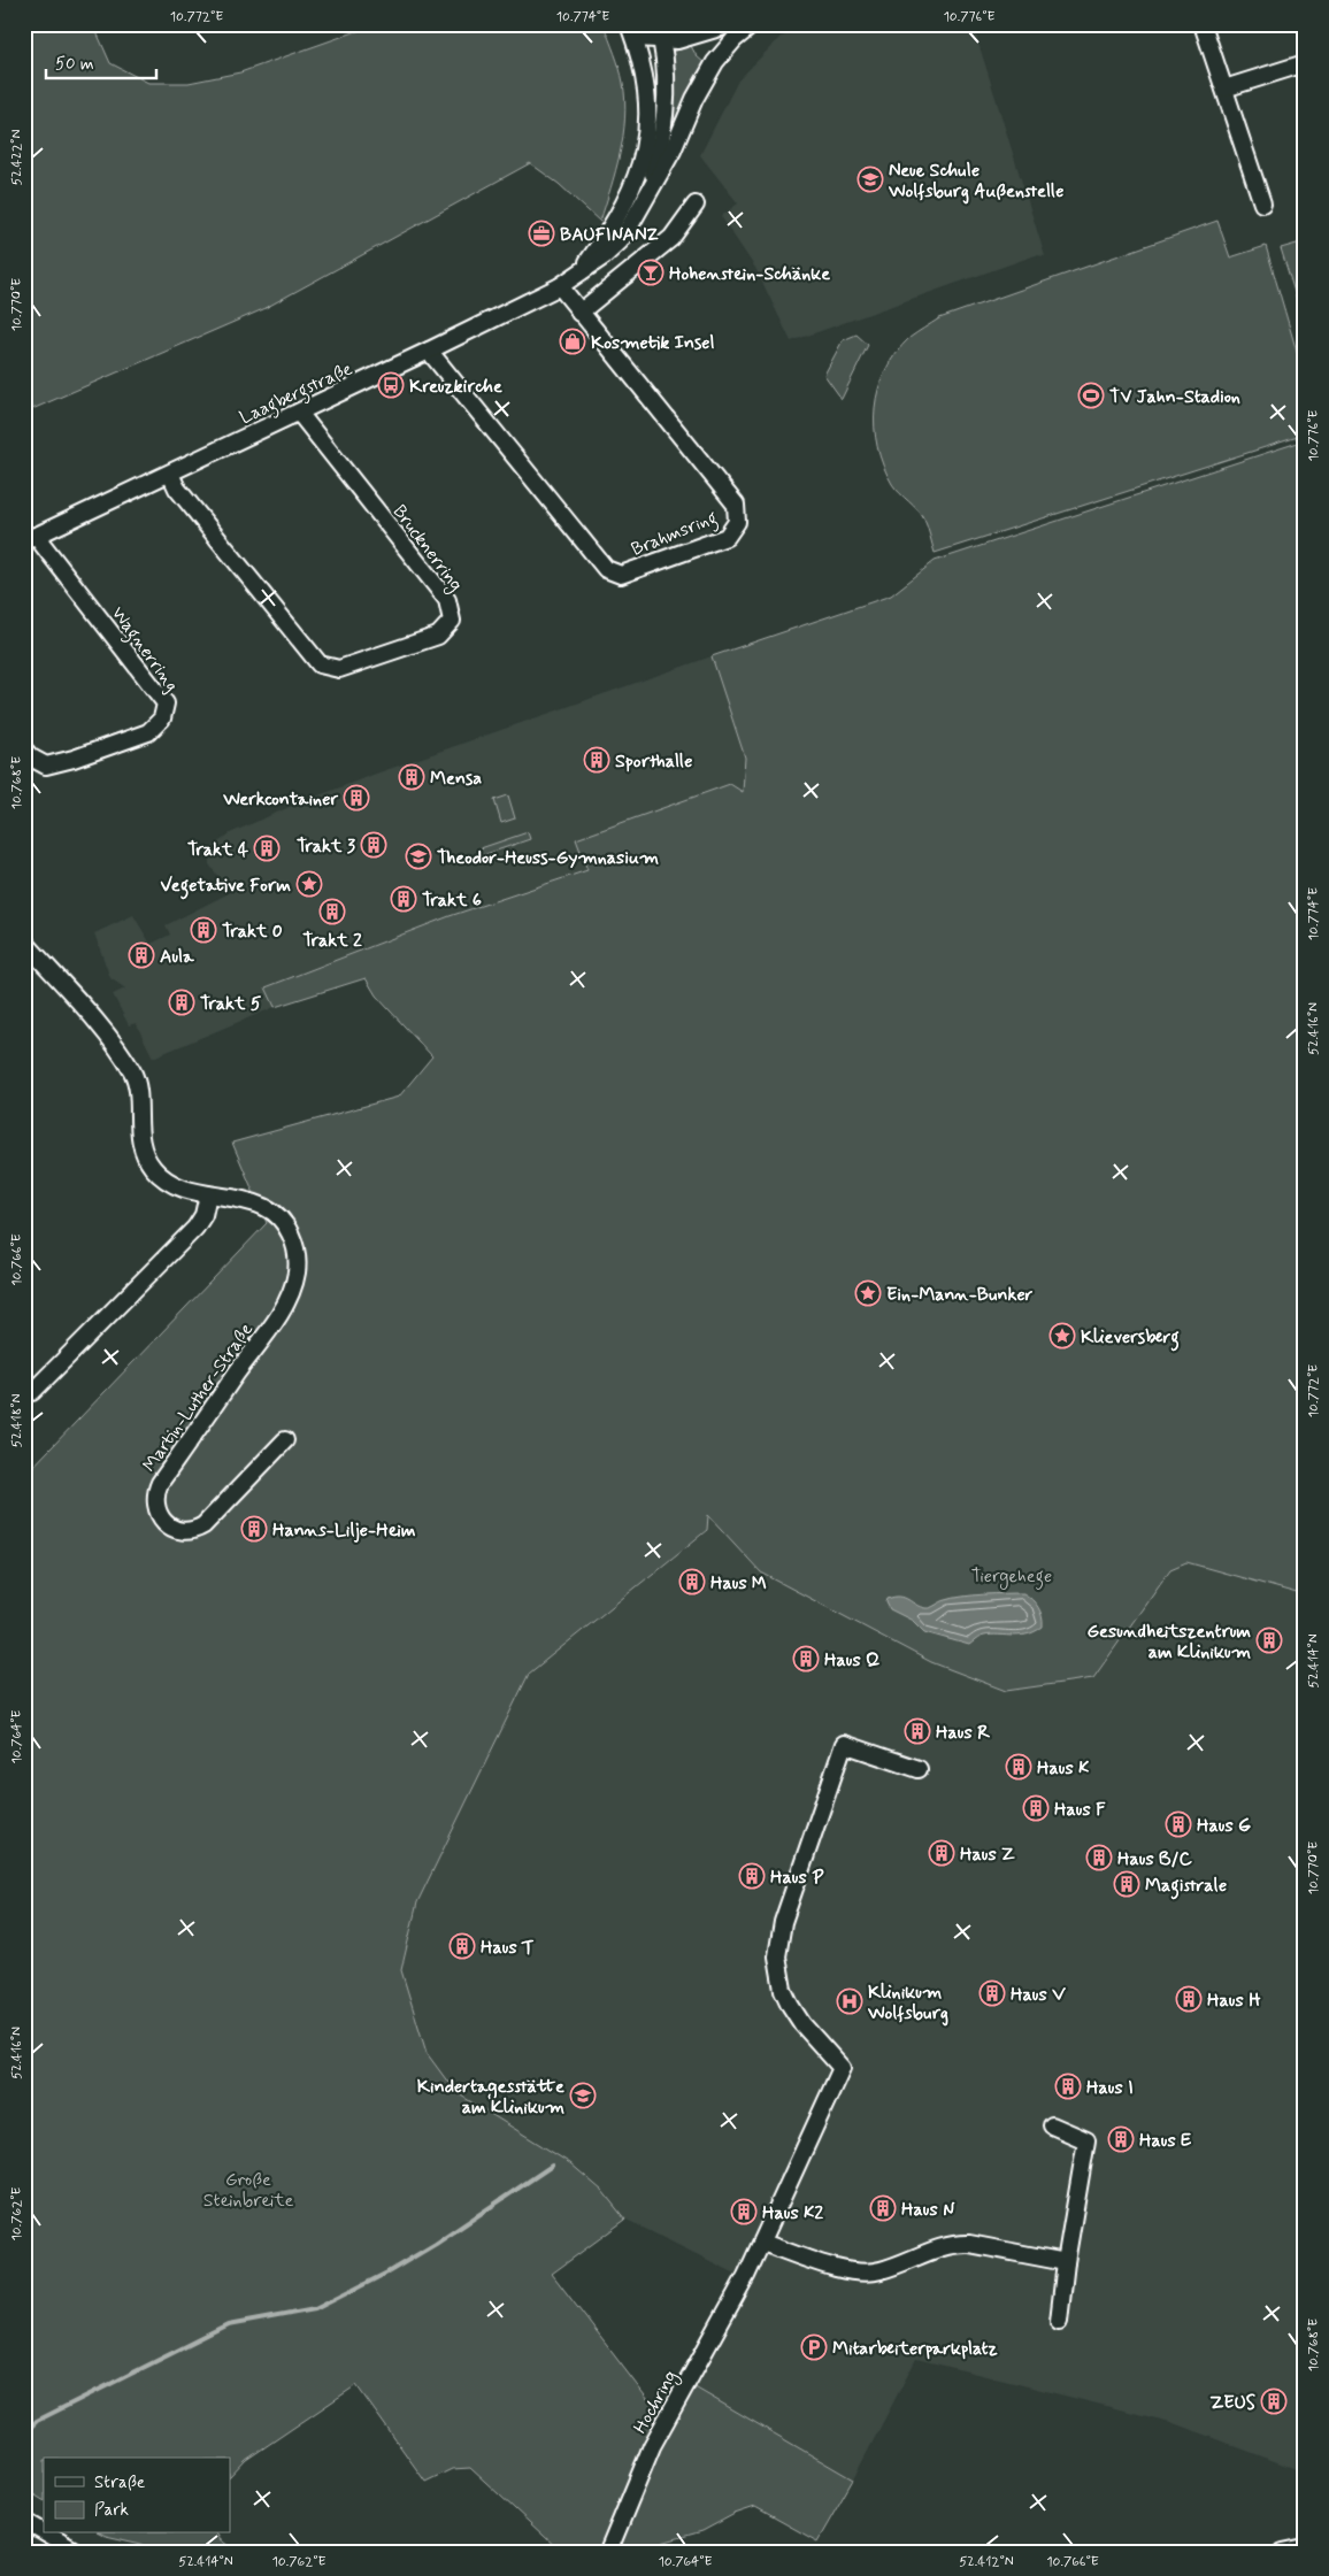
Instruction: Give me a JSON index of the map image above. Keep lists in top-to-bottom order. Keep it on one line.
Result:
{"streets":{"street":["Laagbergstraße","Brahmsring","Brucknerring","Wagnerring","Martin-Luther-Straße","Hochring"]},"crossings":[["Laagbergstraße","Brahmsring"],["Laagbergstraße","Brucknerring"],["Laagbergstraße","Wagnerring"]],"parks":["Tiergehege","Große Steinbreite"],"places":{"school or university":["Neue Schule Wolfsburg Außenstelle","Theodor-Heuss-Gymnasium","Kindertagesstätte am Klinikum"],"office":["BAUFINANZ"],"bar":["Hohenstein-Schänke"],"shop":["Kosmetik Insel"],"bus stop":["Kreuzkirche"],"sports":["TV Jahn-Stadion"],"building":["Sporthalle","Mensa","Werkcontainer","Trakt 3","Trakt 4","Trakt 6","Trakt 2","Trakt 0","Aula","Trakt 5","Hanns-Lilje-Heim","Haus M","Gesundheitszentrum am Klinikum","Haus Q","Haus R","Haus K","Haus F","Haus G","Haus Z","Haus B/C","Haus P","Magistrale","Haus T","Haus V","Haus H","Haus I","Haus E","Haus N","Haus K2","ZEUS"],"place":["Vegetative Form","Ein-Mann-Bunker","Klieversberg"],"hospital":["Klinikum Wolfsburg"],"parking":["Mitarbeiterparkplatz"]},"legend":["Straße","Park"],"scale_bar":"50 m","coordinates":["10.772°E","10.774°E","10.776°E","52.422°N","10.770°E","10.768°E","52.416°N","10.766°E","52.418°N","52.414°N","10.764°E","10.762°E","52.412°N"]}
